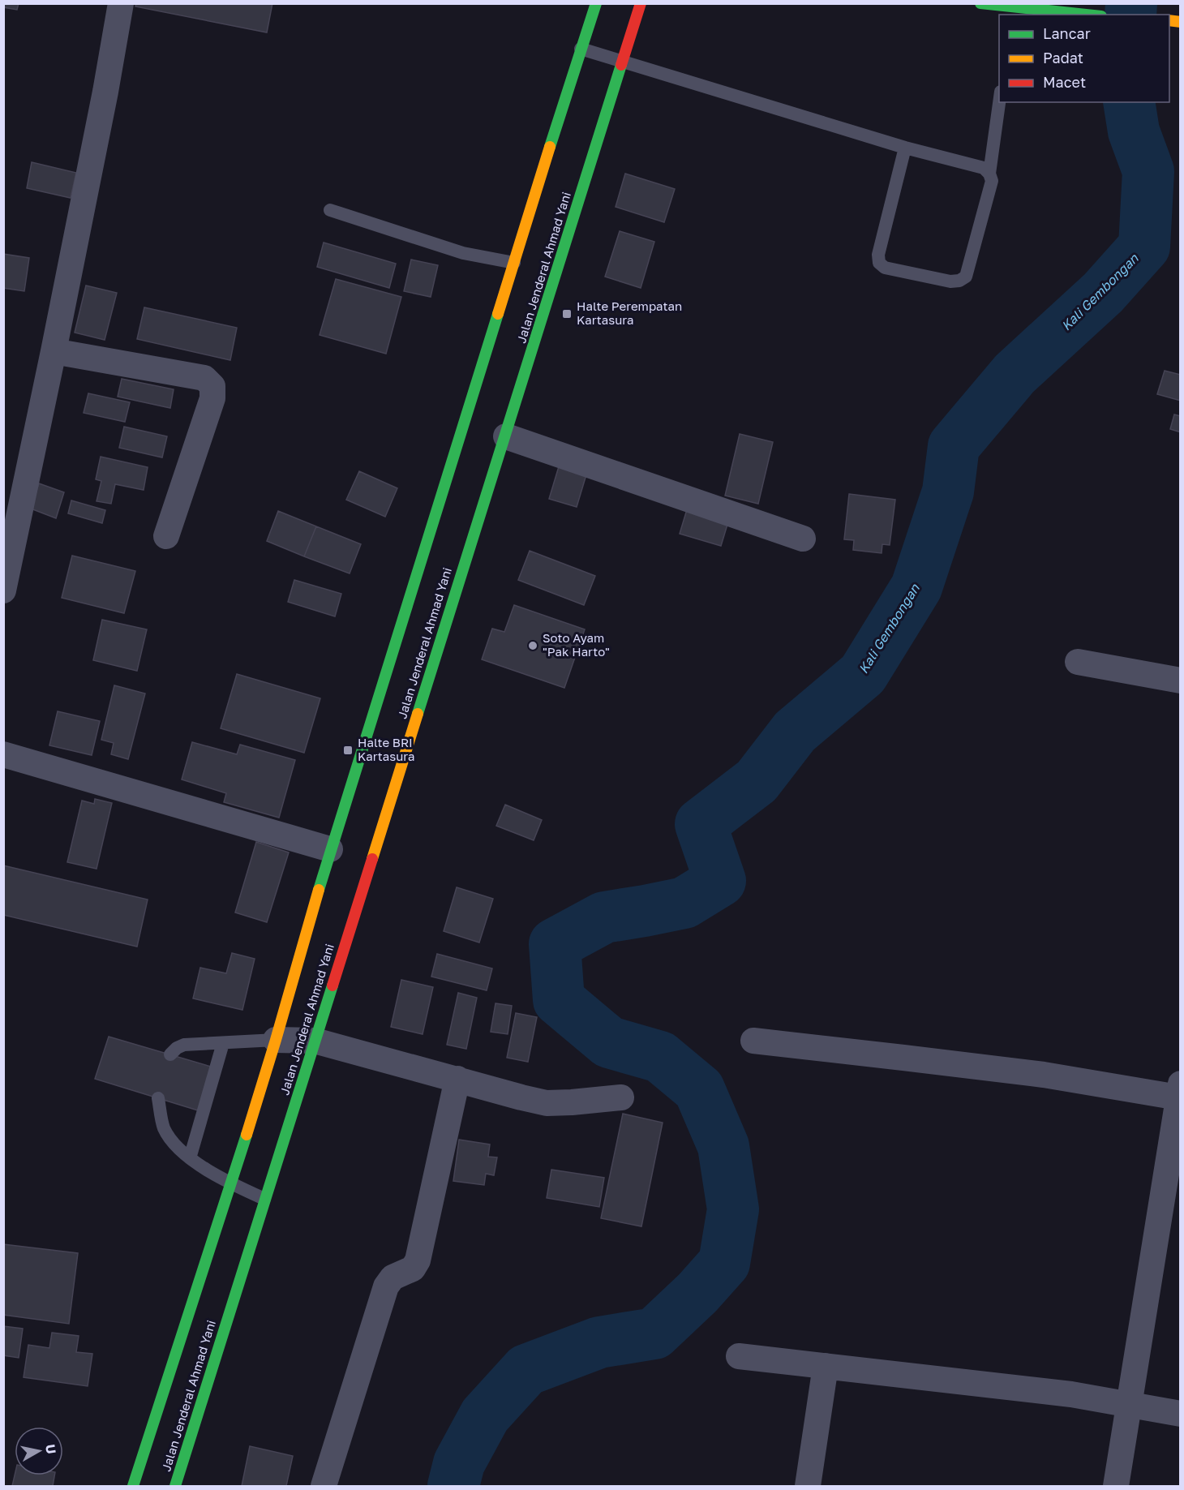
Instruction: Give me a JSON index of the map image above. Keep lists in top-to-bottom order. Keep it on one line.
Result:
{"streets":{"main road":["Jalan Jenderal Ahmad Yani"]},"water":["Kali Gembongan"],"places":{"transit":["Halte Perempatan Kartasura","Halte BRI Kartasura"],"other":["Soto Ayam \"Pak Harto\""]},"legend":["Lancar","Padat","Macet"],"north":"right"}
